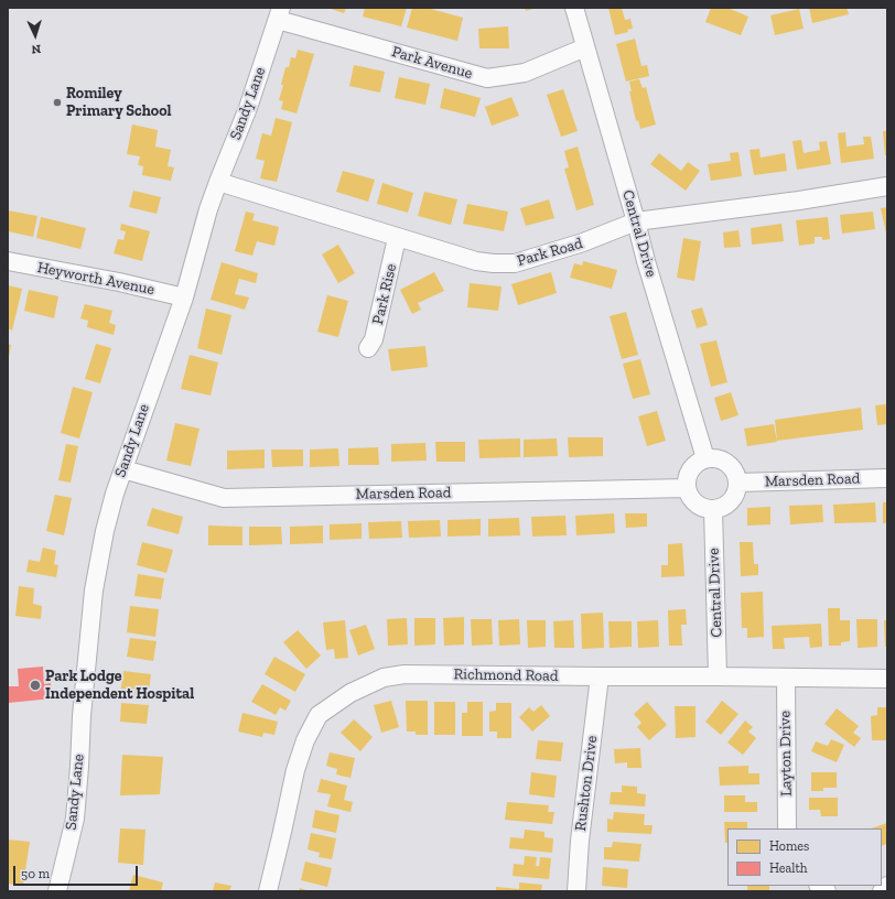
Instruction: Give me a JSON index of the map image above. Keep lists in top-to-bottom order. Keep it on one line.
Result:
{"streets":{"street":["Park Avenue","Sandy Lane","Central Drive","Park Road","Heyworth Avenue","Park Rise","Marsden Road","Richmond Road","Layton Drive","Rushton Drive"]},"crossings":[["Park Avenue","Sandy Lane"],["Park Avenue","Central Drive"],["Sandy Lane","Park Road"],["Sandy Lane","Heyworth Avenue"],["Sandy Lane","Marsden Road"],["Central Drive","Park Road"],["Central Drive","Marsden Road"],["Central Drive","Richmond Road"],["Park Road","Park Rise"],["Richmond Road","Layton Drive"],["Richmond Road","Rushton Drive"]],"places":["Romiley Primary School","Park Lodge Independent Hospital"],"legend":["Homes","Health"],"scale_bar":"50 m","north":"bottom"}
